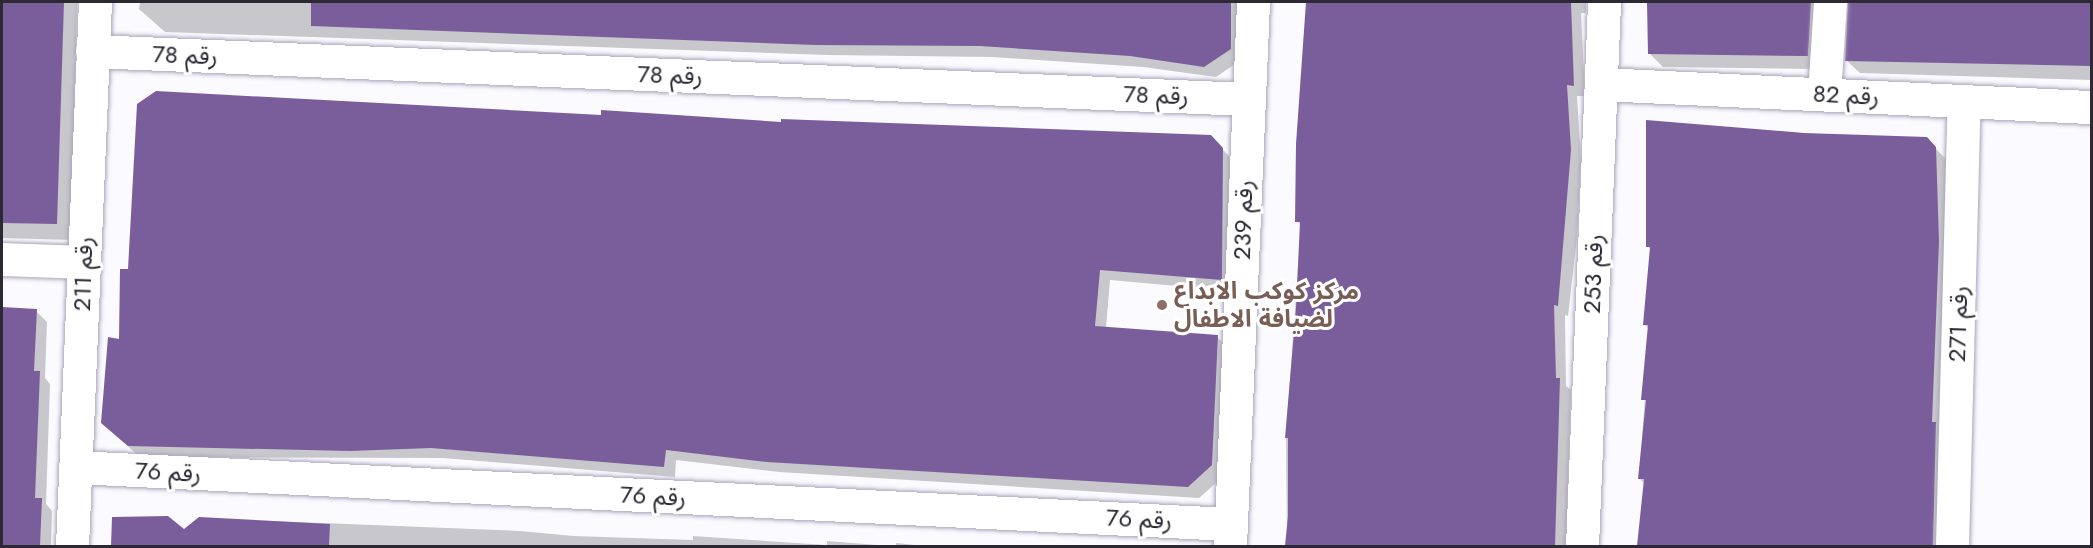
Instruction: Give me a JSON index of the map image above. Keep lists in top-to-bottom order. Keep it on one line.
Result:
{"streets":{"street":["رقم 78","رقم 82","رقم 239","رقم 211","رقم 253","رقم 271","رقم 76"]},"crossings":[["رقم 78","رقم 239"],["رقم 78","رقم 211"],["رقم 82","رقم 253"],["رقم 82","رقم 271"],["رقم 239","رقم 76"],["رقم 211","رقم 76"]],"places":["مركز كوكب الابداع لضيافة الاطفال"]}
